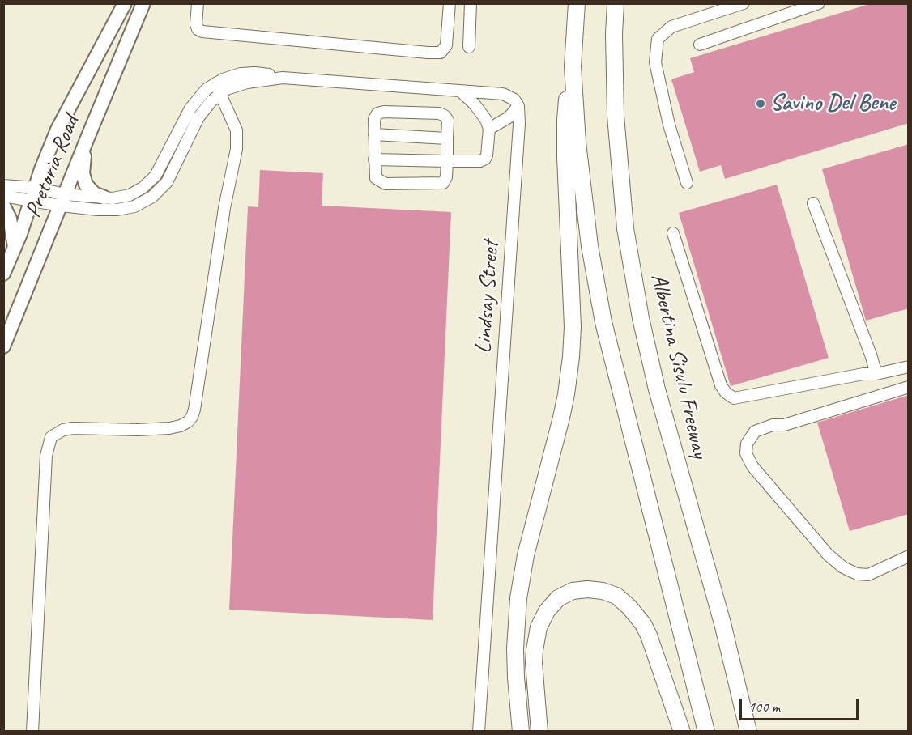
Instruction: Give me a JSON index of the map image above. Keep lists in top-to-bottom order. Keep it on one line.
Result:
{"streets":{"highway":["Albertina Sisulu Freeway"],"main road":["Pretoria Road"],"street":["Lindsay Street"]},"places":["Savino Del Bene"],"scale_bar":"100 m"}
